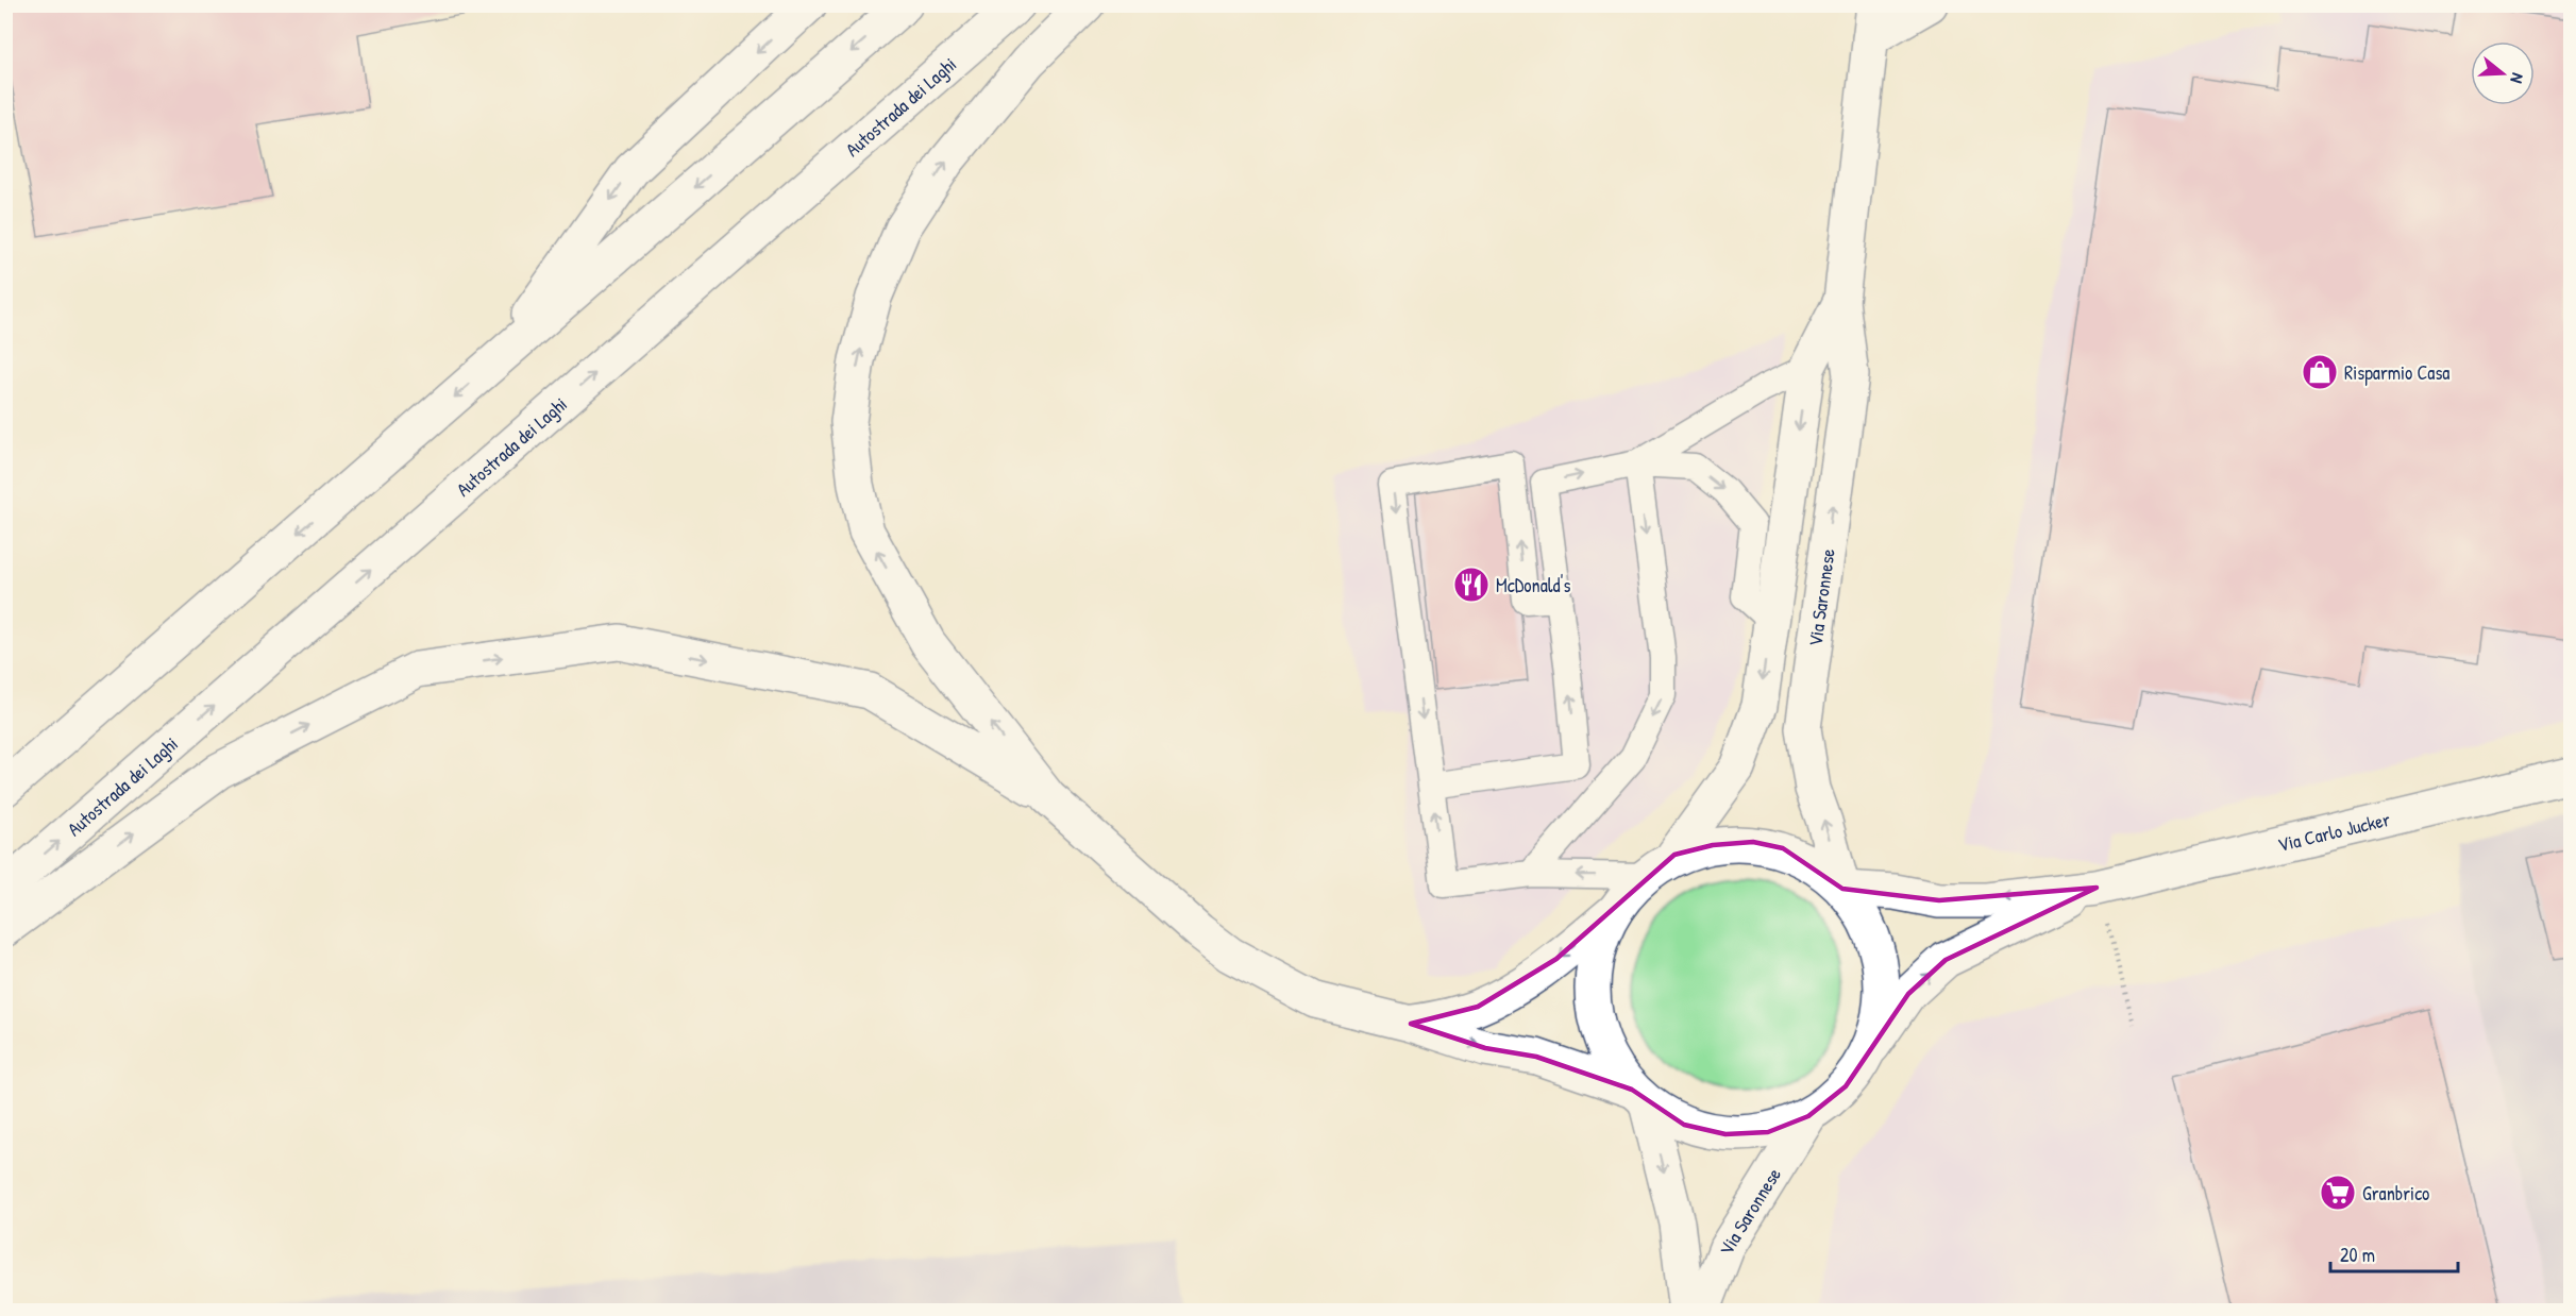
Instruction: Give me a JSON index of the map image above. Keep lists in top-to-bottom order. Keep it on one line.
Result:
{"streets":{"main road":["Autostrada dei Laghi","Via Saronnese","Via Carlo Jucker"]},"crossings":[["Via Saronnese","Via Carlo Jucker"]],"places":{"shop":["Risparmio Casa"],"restaurant":["McDonald's"],"supermarket":["Granbrico"]},"scale_bar":"20 m","north":"right"}
